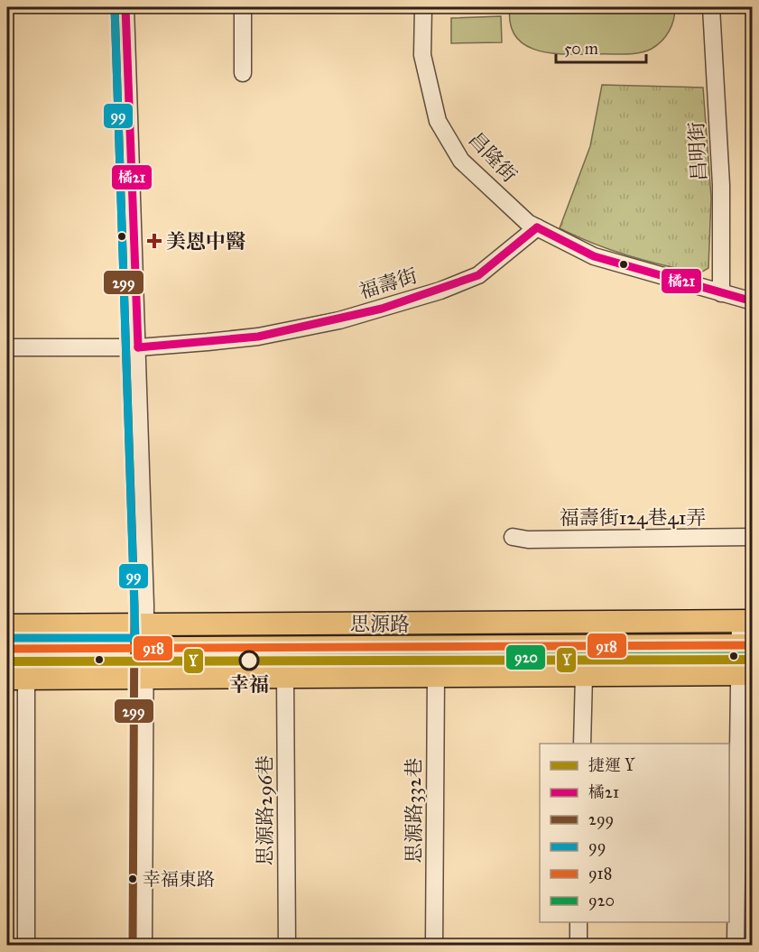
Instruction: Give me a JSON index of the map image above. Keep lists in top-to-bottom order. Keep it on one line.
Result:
{"streets":{"main road":["思源路"],"street":["昌明街","昌隆街","福壽街","福壽街124巷41弄","思源路296巷","思源路332巷"]},"crossings":[["昌隆街","福壽街"]],"places":{"health":["美恩中醫"],"other":["幸福","幸福東路"]},"lines":["transit line 橘21","transit line 299","transit line 99","transit line 918","transit line 920","metro line Y"],"legend":["捷運 Y","橘21","299","99","918","920"],"scale_bar":"50 m"}
